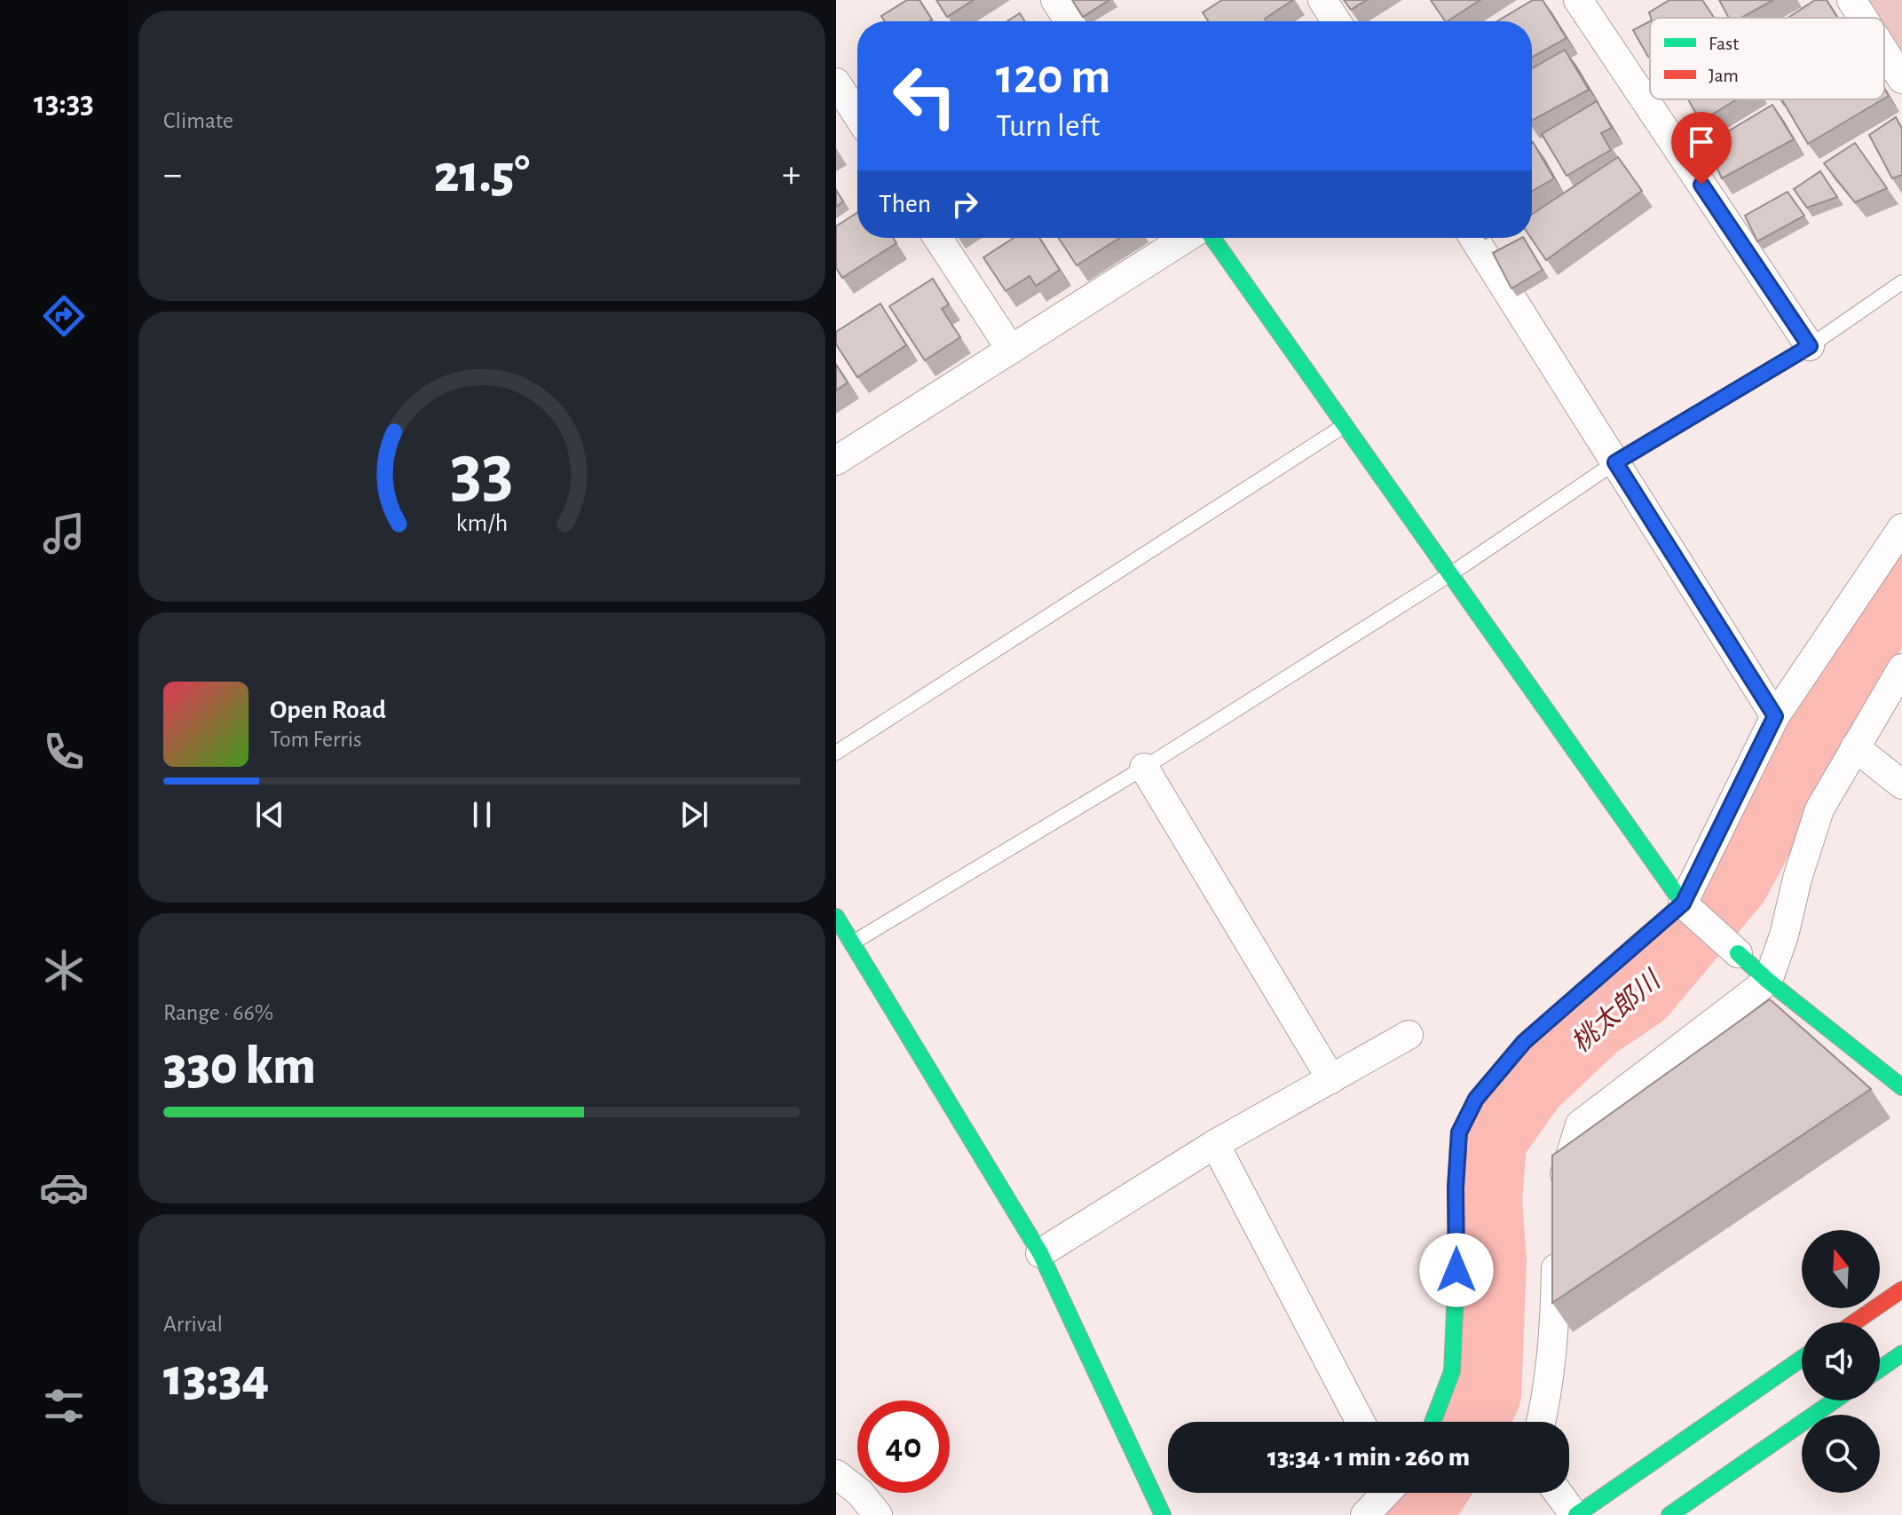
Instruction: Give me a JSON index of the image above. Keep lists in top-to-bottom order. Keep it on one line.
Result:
{"water":["桃太郎川"],"legend":["Fast","Jam"],"north":"top","page":{"tabs":"13:33","tile":["Climate",["Range · 66%","330 km"],["Arrival","13:34"]],"turn":["120 m","Turn left"],"heat":["−","21.5°","+"],"then":"Then","song":["Open Road","Tom Ferris"],"limit":"40","trip":"13:34 · 1 min · 260 m","gauge":["33","km/h"]}}
